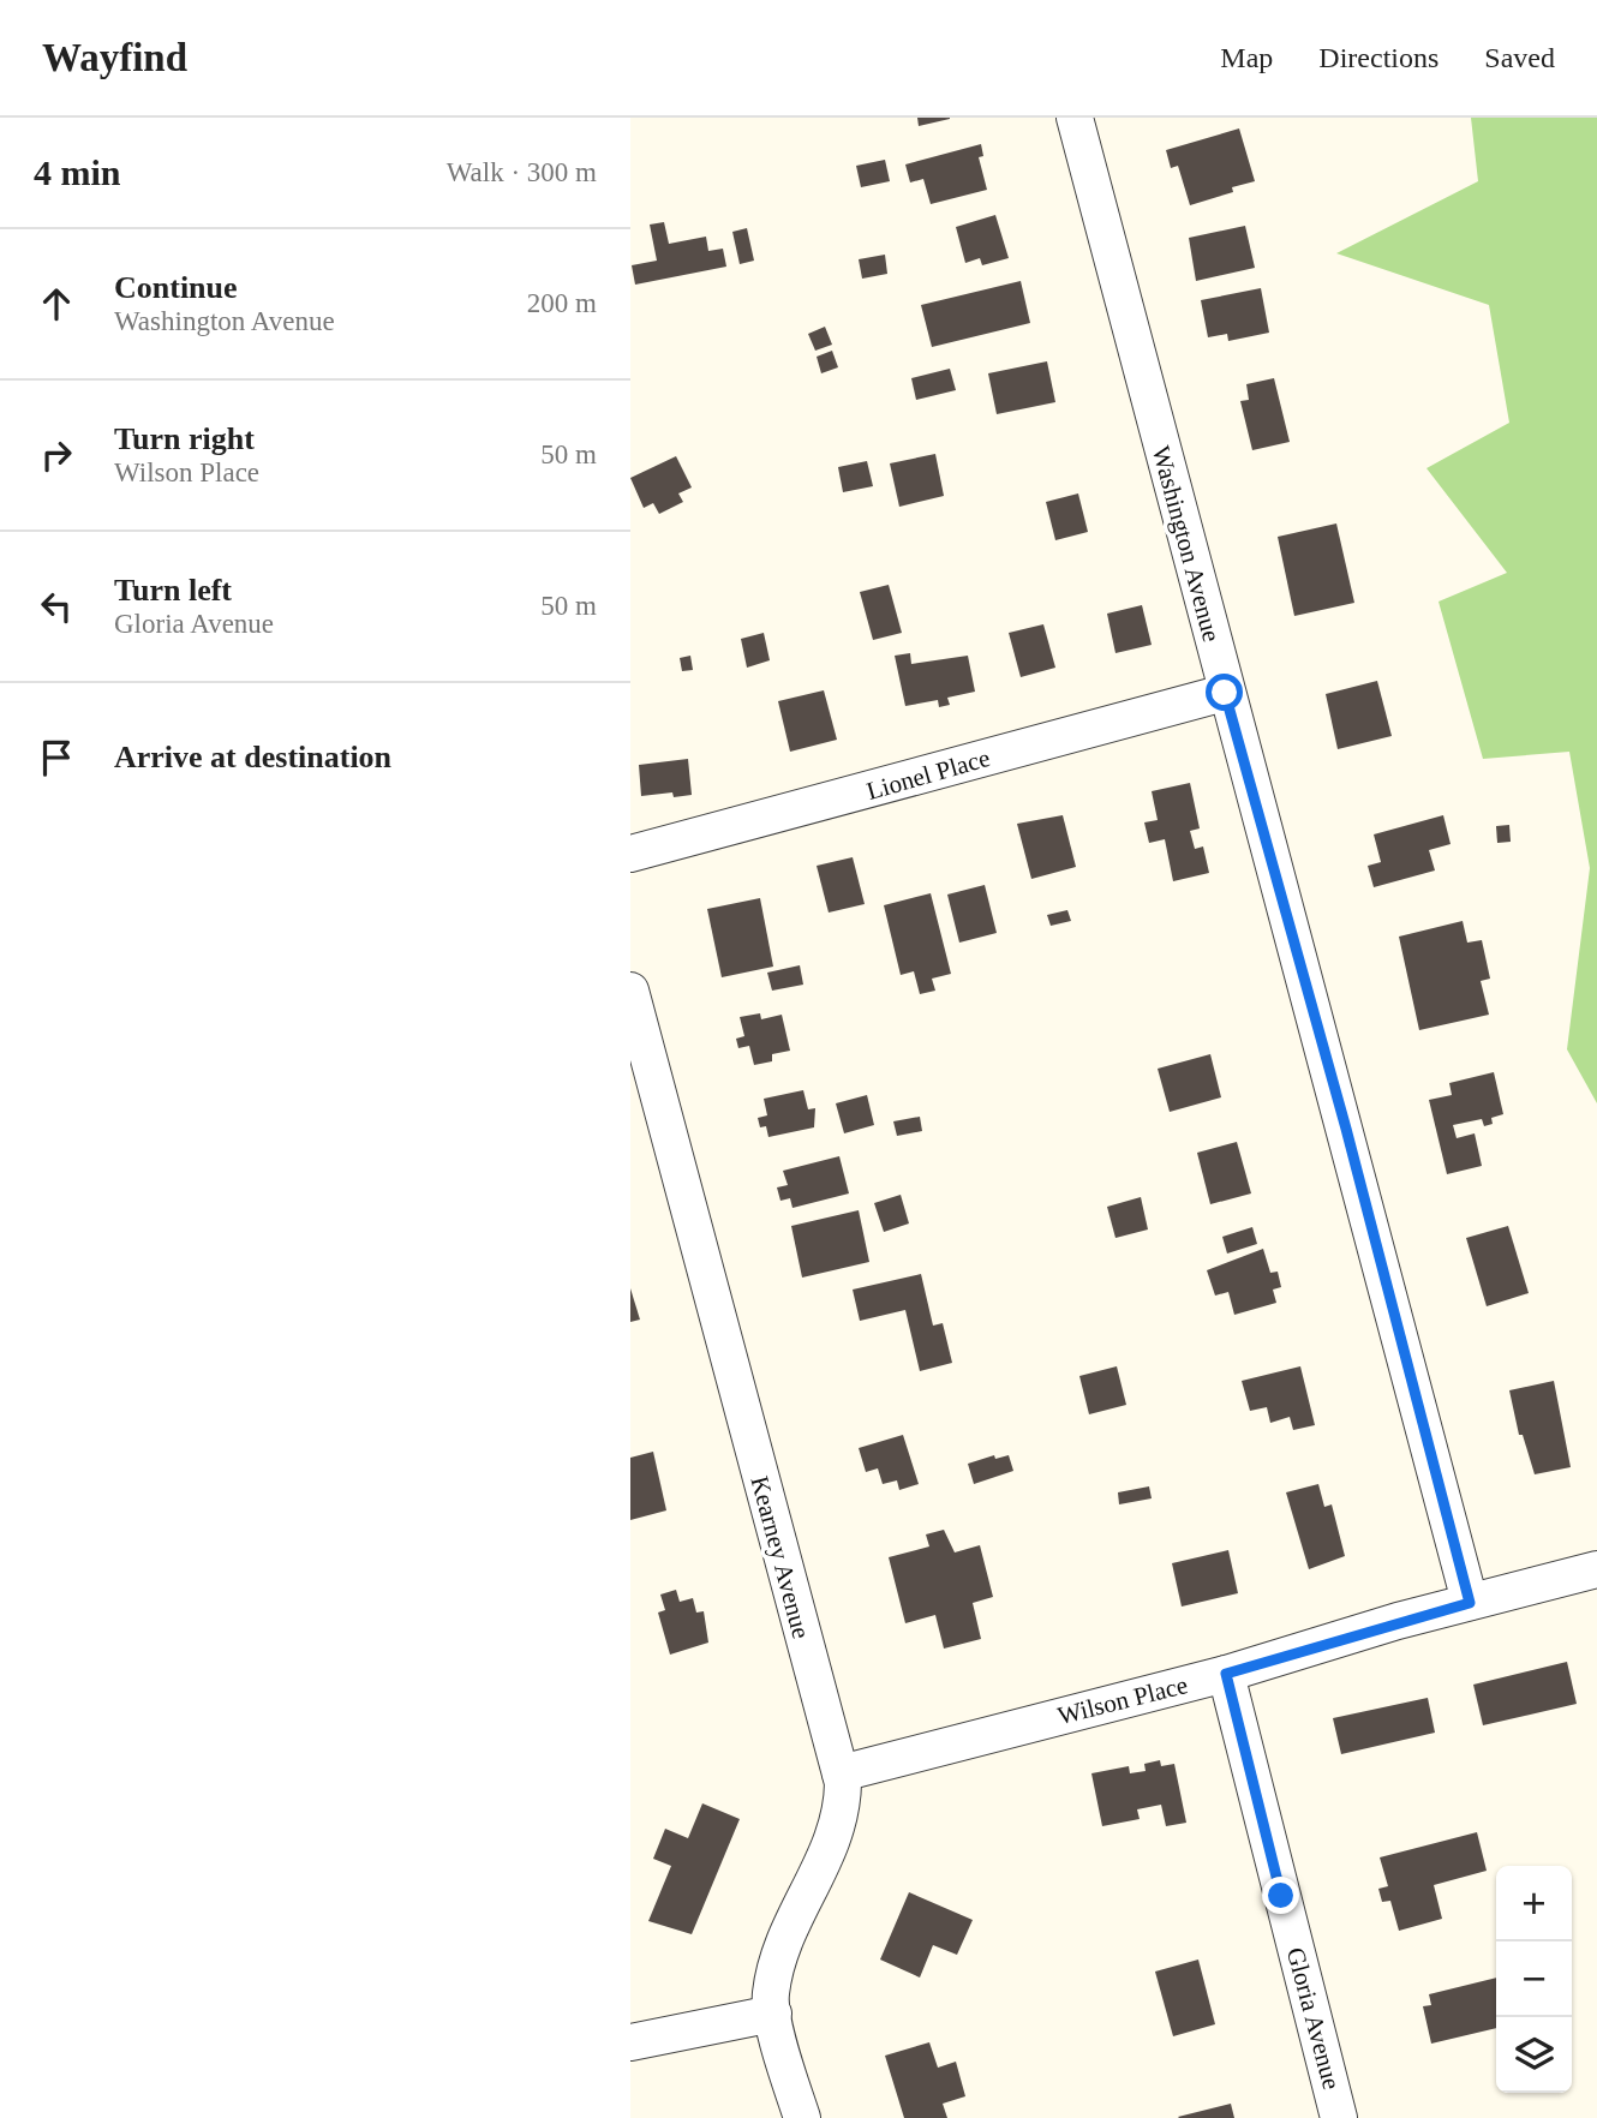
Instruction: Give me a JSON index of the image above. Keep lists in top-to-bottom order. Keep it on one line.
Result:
{"streets":{"street":["Washington Avenue","Lionel Place","Kearney Avenue","Wilson Place","Gloria Avenue"]},"crossings":[["Washington Avenue","Lionel Place"],["Washington Avenue","Wilson Place"],["Kearney Avenue","Wilson Place"],["Wilson Place","Gloria Avenue"]],"page":{"header":"Wayfind","nav":["Map","Directions","Saved"],"heading":["4 min","Walk · 300 m"],"list":[["Continue","Washington Avenue","200 m"],["Turn right","Wilson Place","50 m"],["Turn left","Gloria Avenue","50 m"],"Arrive at destination"],"map_buttons":["+","−"]}}
